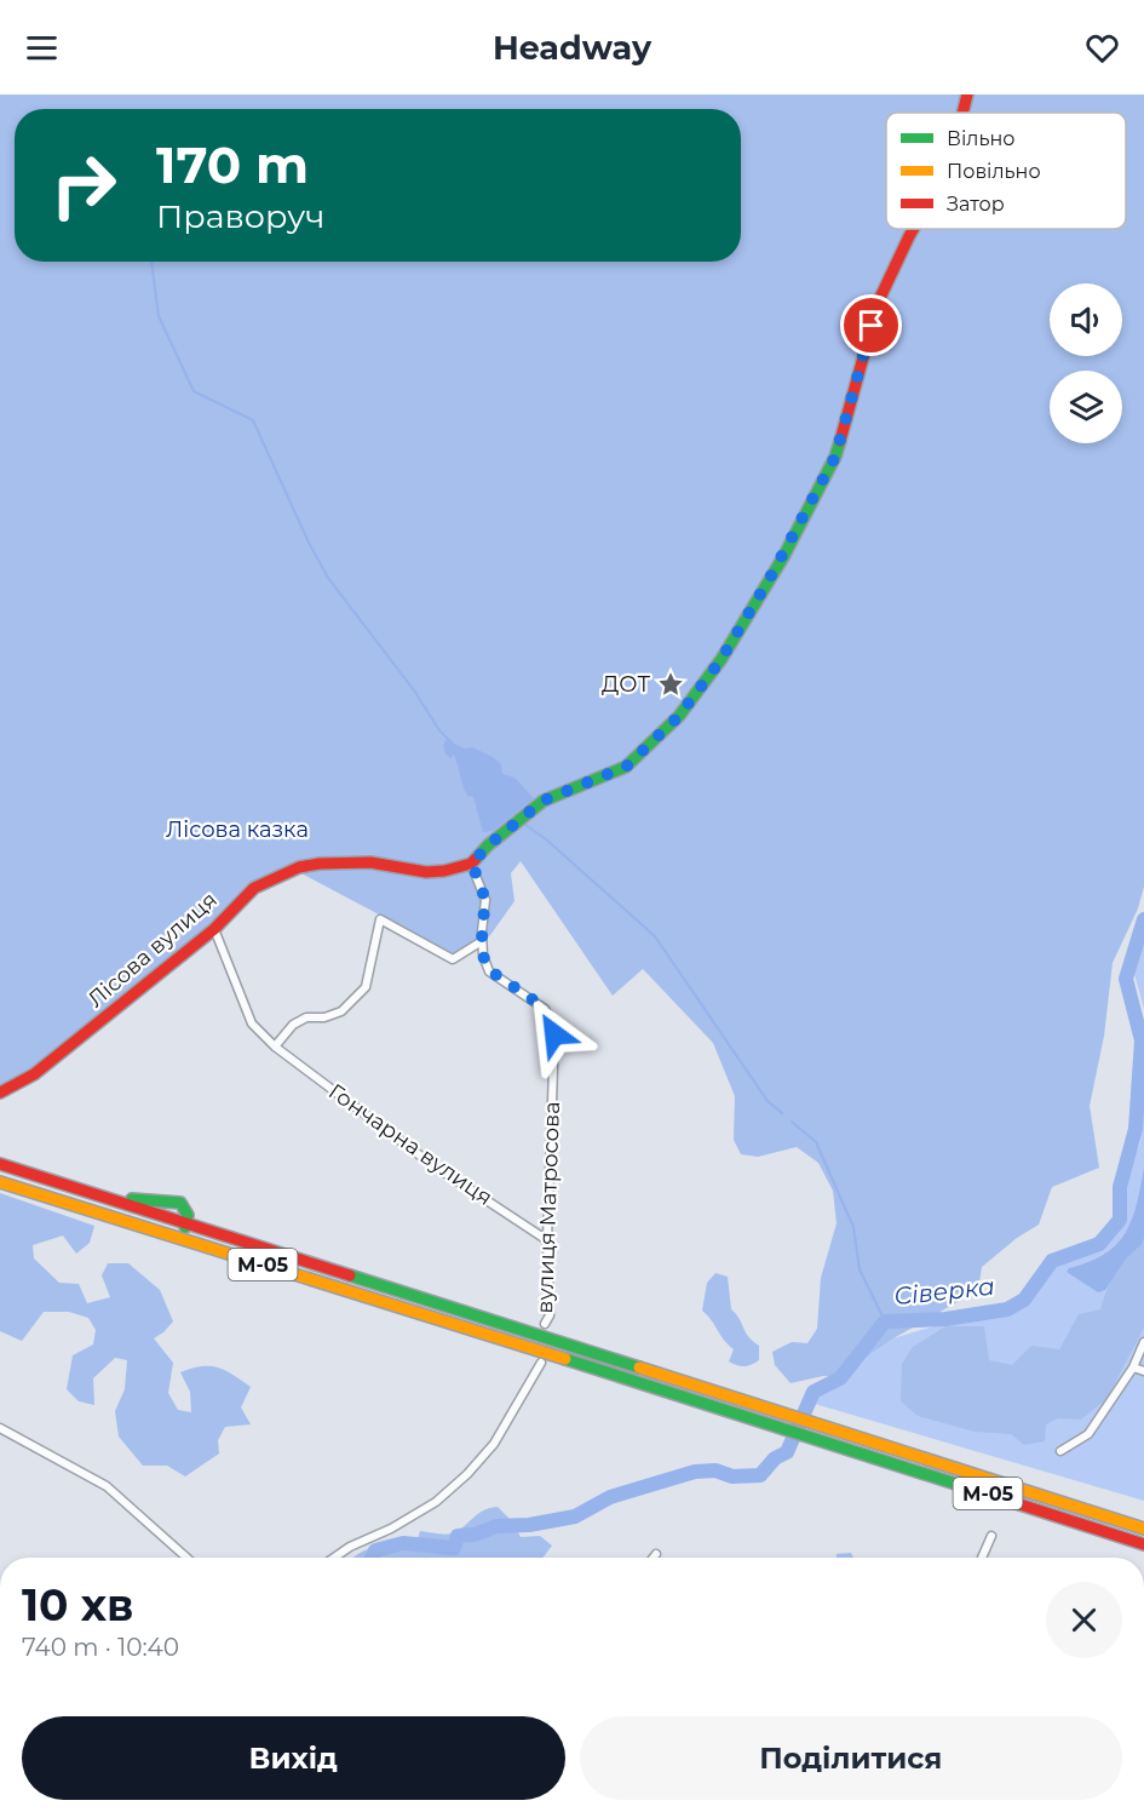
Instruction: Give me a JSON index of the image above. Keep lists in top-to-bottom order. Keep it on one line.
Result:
{"streets":{"main road":["Лісова вулиця","М-05"],"street":["Гончарна вулиця","вулиця Матросова"]},"crossings":[["Лісова вулиця","Гончарна вулиця"],["Лісова вулиця","вулиця Матросова"],["Гончарна вулиця","вулиця Матросова"]],"water":["Сіверка"],"parks":["Лісова казка"],"places":{"place":["ДОТ"]},"legend":["Вільно","Повільно","Затор"],"page":{"header":"Headway","turn":["170 m","Праворуч"],"heading":["10 хв","740 m · 10:40"],"buttons":["Вихід","Поділитися"]}}
